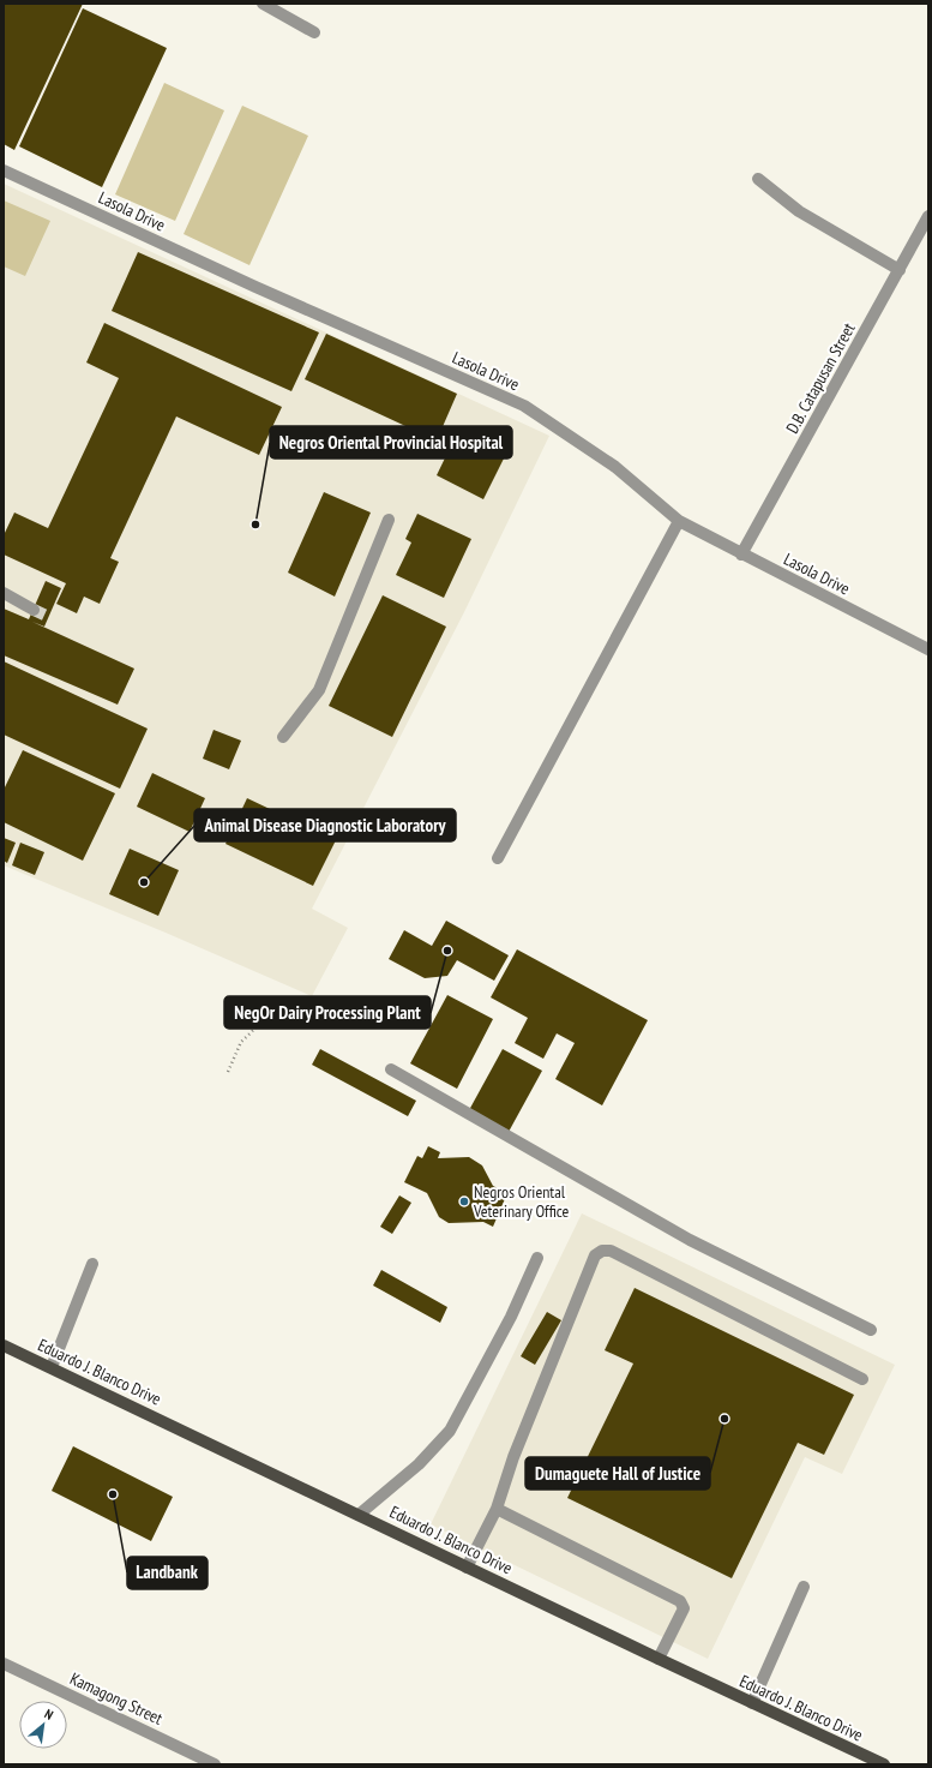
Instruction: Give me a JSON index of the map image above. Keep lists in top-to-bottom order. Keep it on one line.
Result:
{"streets":{"main road":["Eduardo J. Blanco Drive"],"street":["Lasola Drive","D.B. Catapusan Street","Kamagong Street"]},"crossings":[["Lasola Drive","D.B. Catapusan Street"]],"places":["Negros Oriental Provincial Hospital","Animal Disease Diagnostic Laboratory","NegOr Dairy Processing Plant","Negros Oriental Veterinary Office","Dumaguete Hall of Justice","Landbank"],"north":"top right"}
